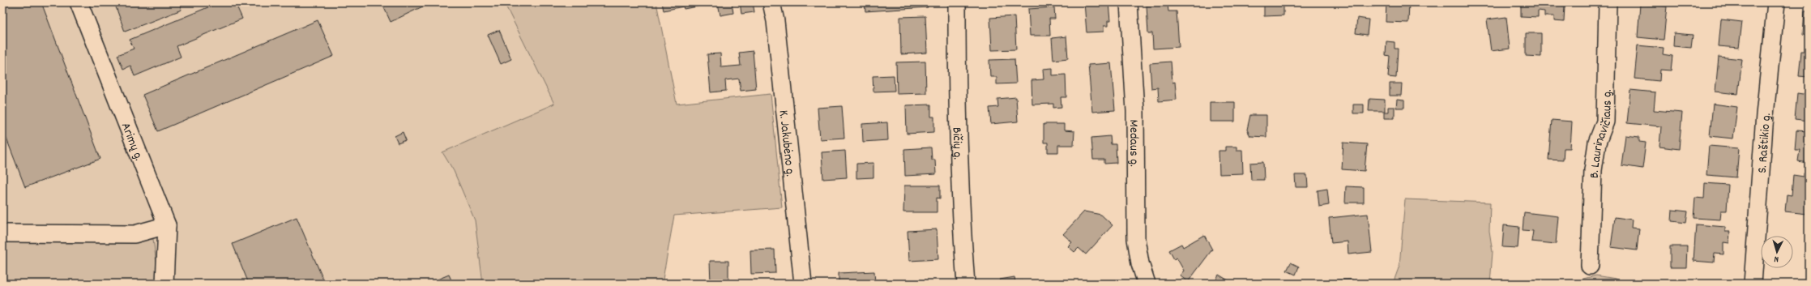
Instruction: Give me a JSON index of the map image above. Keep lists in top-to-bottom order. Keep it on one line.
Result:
{"streets":{"street":["B. Laurinavičiaus g.","Arimų g.","K. Jakubėno g.","S. Raštikio g.","Bičių g.","Medaus g."]},"north":"bottom"}
